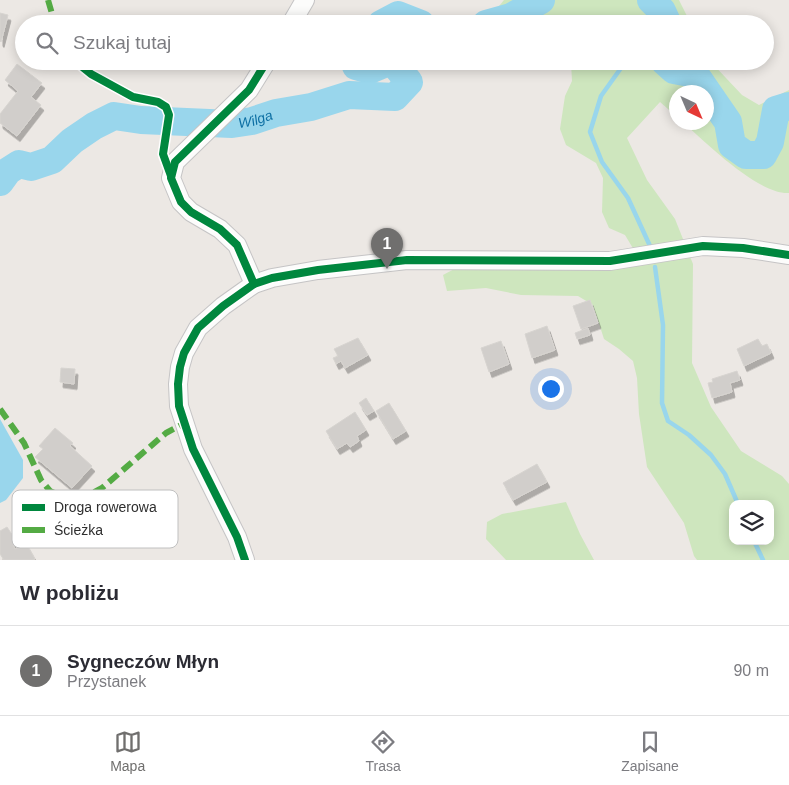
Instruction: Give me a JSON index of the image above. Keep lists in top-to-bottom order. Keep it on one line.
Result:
{"water":["Wilga"],"legend":["Droga rowerowa","Ścieżka"],"north":"bottom right","page":{"search":"Szukaj tutaj","pins":"1","heading":"W pobliżu","list":[{"mark":"1","name":"Sygneczów Młyn","note":"Przystanek","value":"90 m"}],"nav":["Mapa","Trasa","Zapisane"]}}
